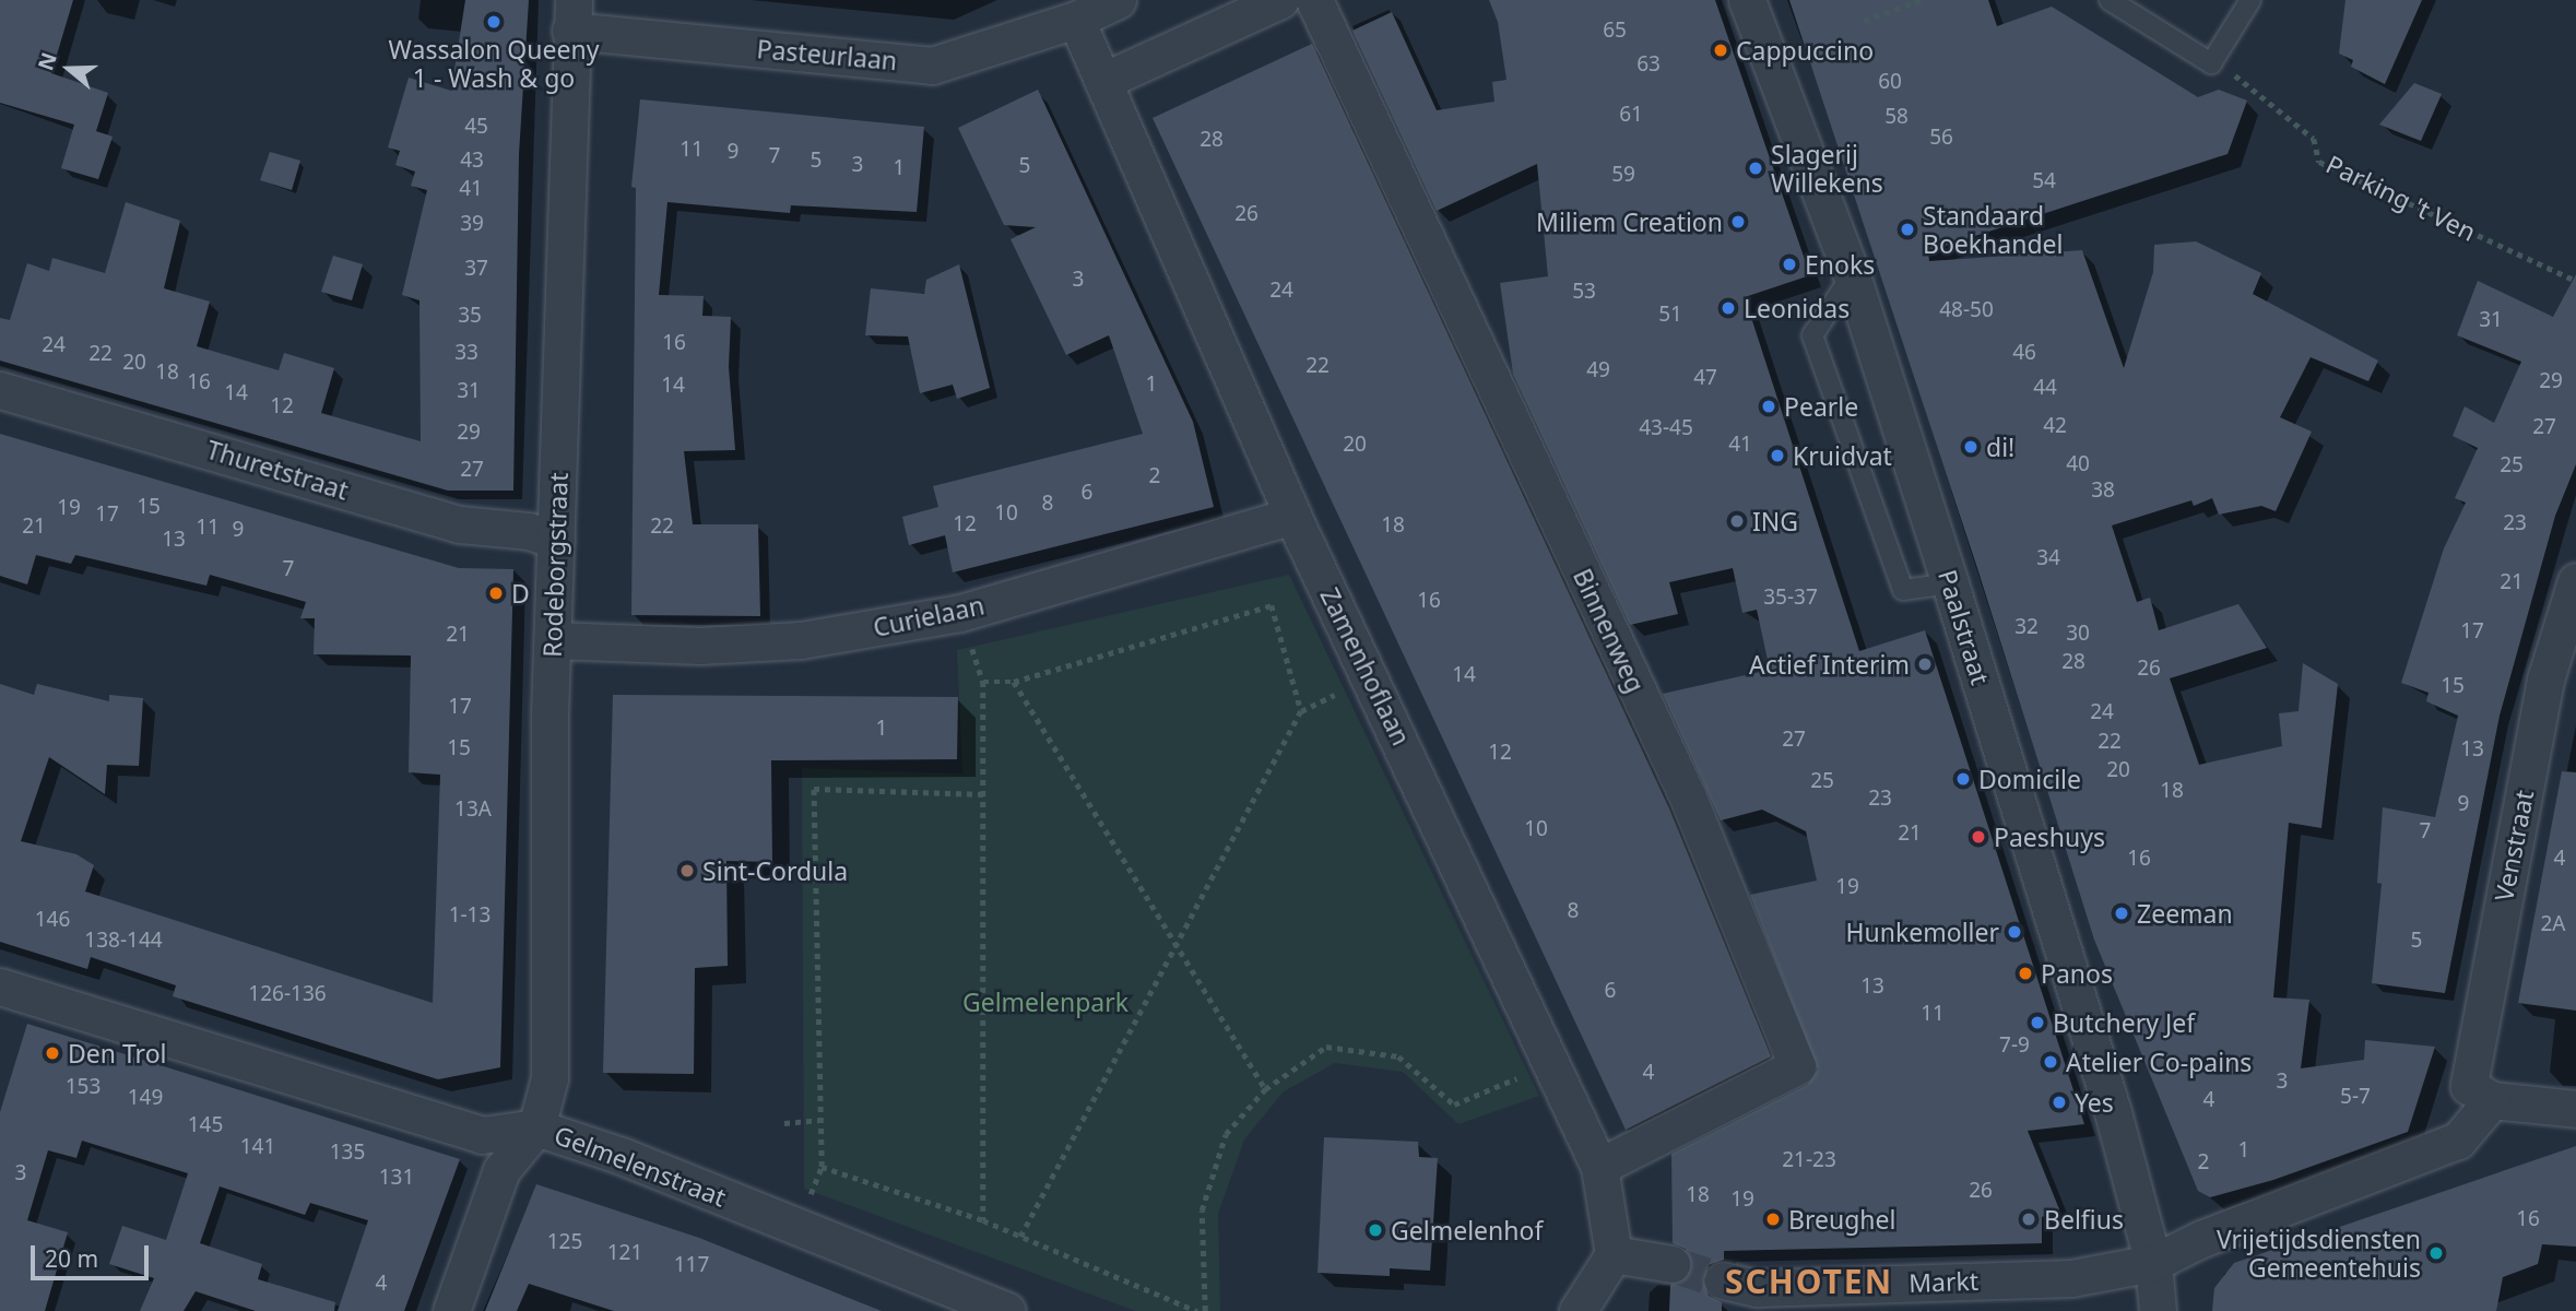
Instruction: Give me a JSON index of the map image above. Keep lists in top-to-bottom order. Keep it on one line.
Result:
{"streets":{"street":["Pasteurlaan","Thuretstraat","Rodeborgstraat","Curielaan","Paalstraat","Binnenweg","Zamenhoflaan","Venstraat","Gelmelenstraat","Markt"],"path":["Parking 't Ven"]},"crossings":[["Pasteurlaan","Rodeborgstraat"],["Pasteurlaan","Zamenhoflaan"],["Thuretstraat","Rodeborgstraat"],["Rodeborgstraat","Curielaan"],["Rodeborgstraat","Gelmelenstraat"],["Curielaan","Zamenhoflaan"],["Paalstraat","Markt"],["Binnenweg","Zamenhoflaan"],["Venstraat","Markt"]],"districts":["SCHOTEN"],"parks":["Gelmelenpark"],"places":["Wassalon Queeny 1 - Wash & go","Cappuccino","Slagerij Willekens","Miliem Creation","Standaard Boekhandel","Enoks","Leonidas","Pearle","di!","Kruidvat","ING","D","Actief Interim","Domicile","Paeshuys","Sint-Cordula","Zeeman","Hunkemoller","Panos","Butchery Jef","Den Trol","Atelier Co-pains","Yes","Breughel","Belfius","Gelmelenhof","Vrijetijdsdiensten Gemeentehuis"],"house_numbers":["65","63","60","61","58","45","56","28","11","9","7","43","5","3","5","1","59","54","41","26","39","37","3","24","53","48-50","51","35","31","16","24","33","46","22","20","22","49","18","47","29","16","1","14","44","31","14","12","42","27","43-45","29","20","41","40","25","27","2","38","6","8","15","19","10","17","23","12","18","21","22","11","9","13","34","7","21","35-37","16","32","17","30","21","28","26","14","15","17","24","1","27","22","15","13","12","20","25","18","23","9","13A","10","7","21","16","4","19","8","1-13","146","2A","138-144","5","13","6","126-136","11","7-9","4","3","153","5-7","149","4","145","141","1","135","21-23","2","3","131","26","18","19","16","125","121","117","4"],"scale_bar":"20 m","north":"left"}
